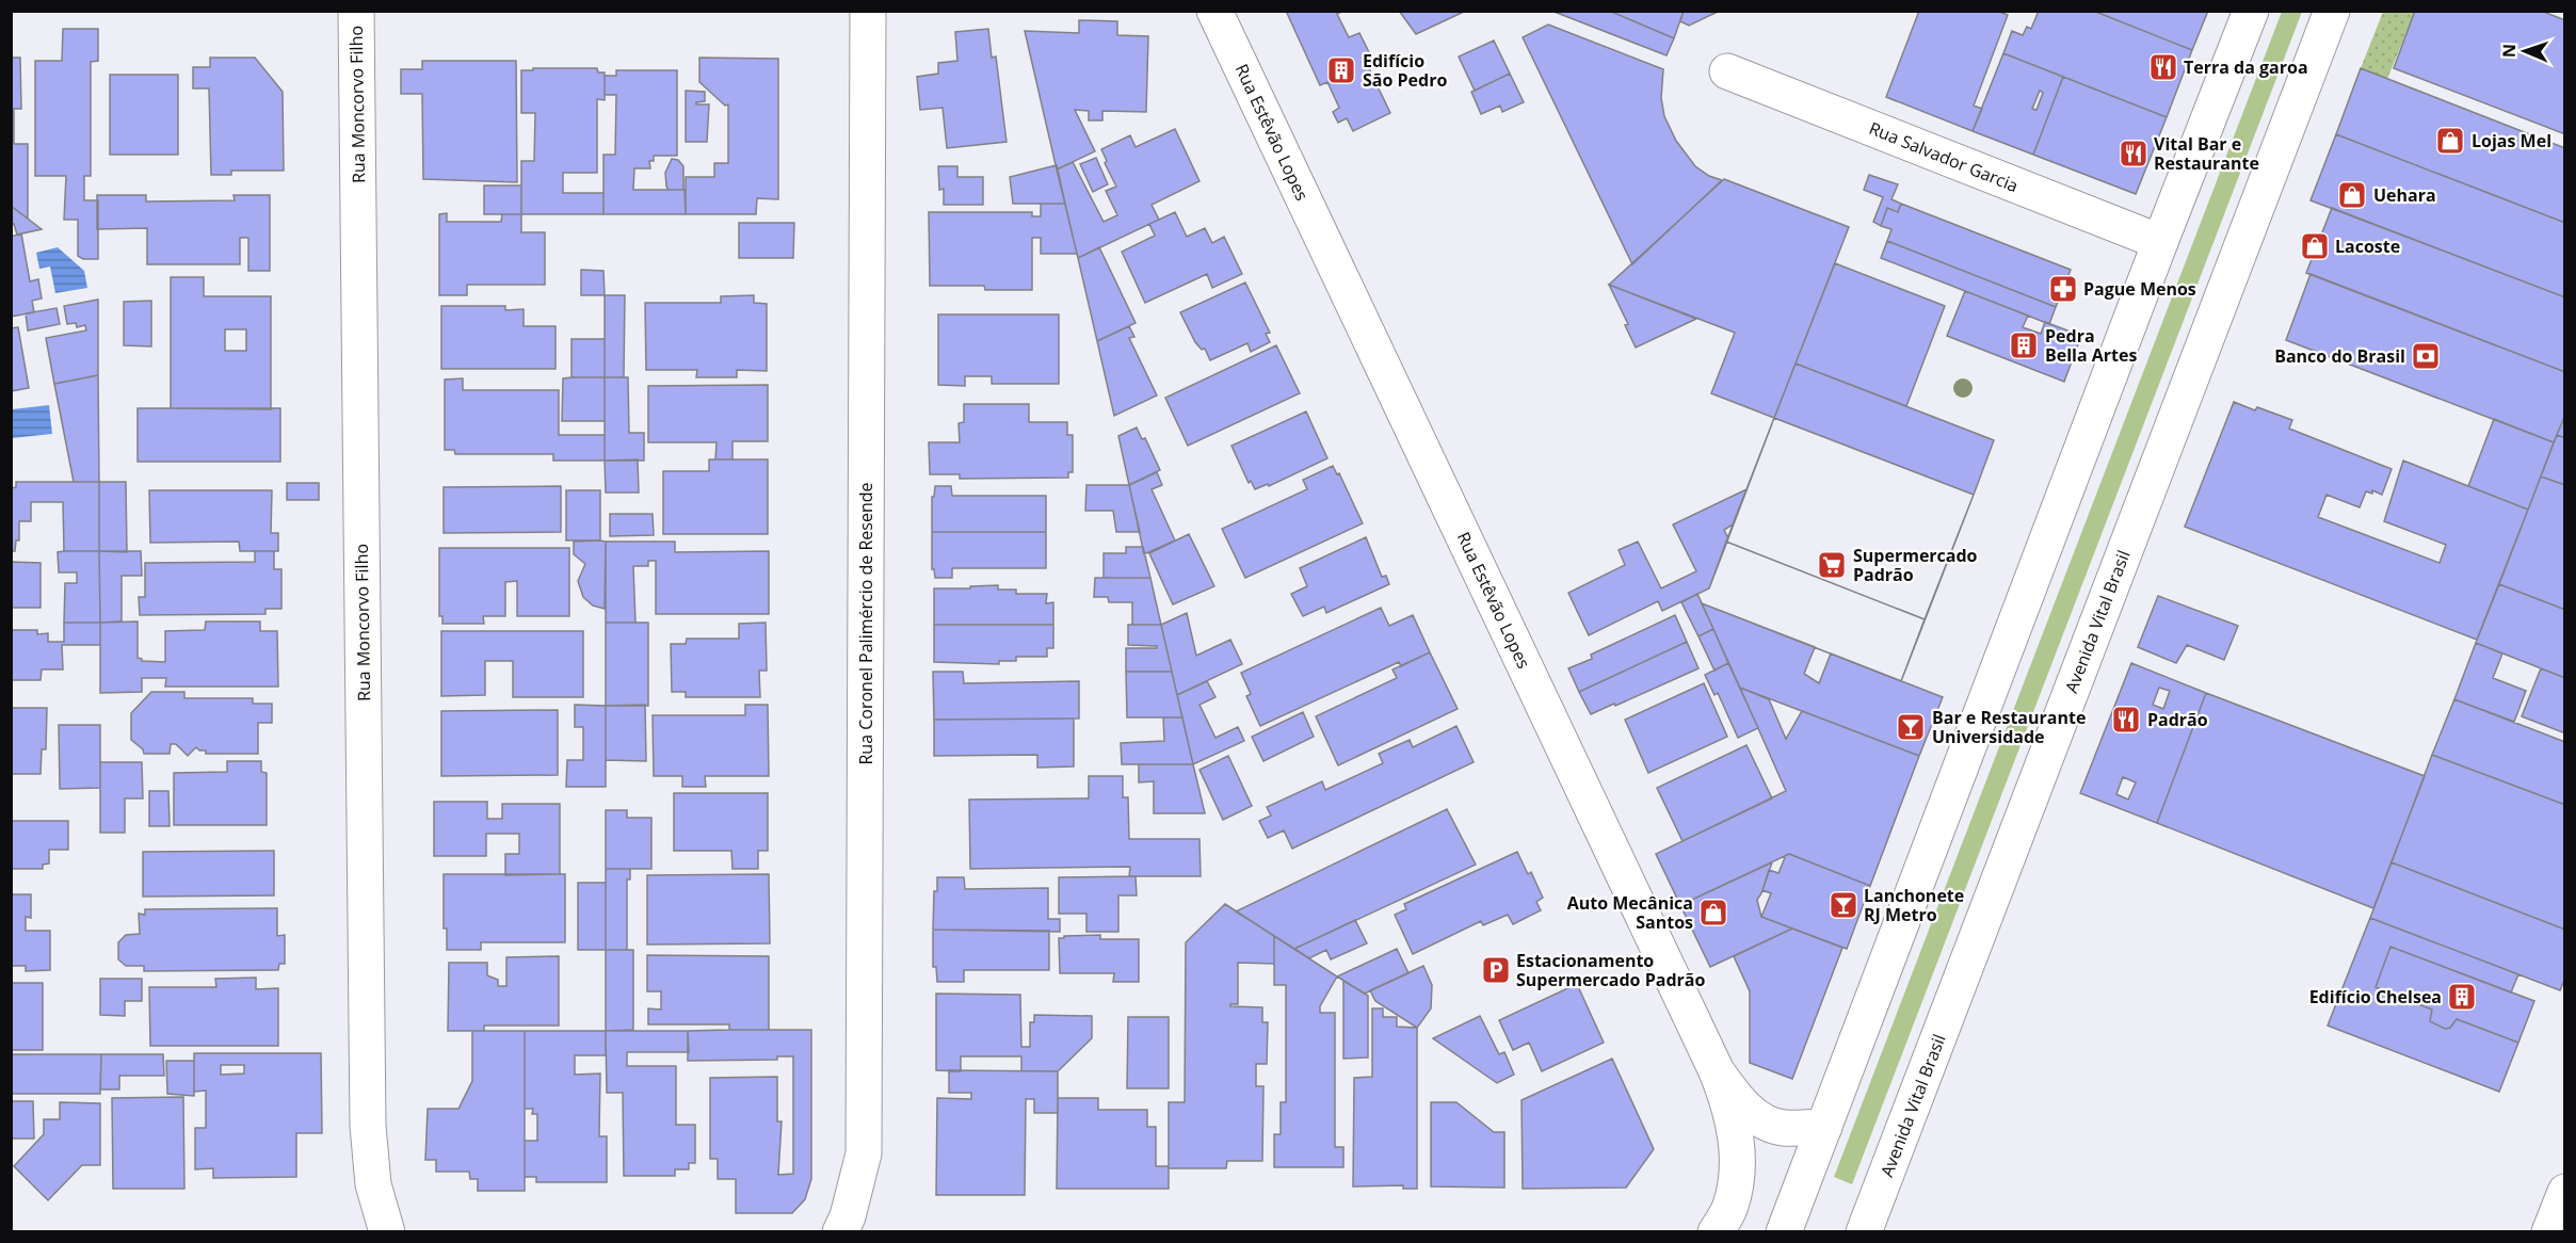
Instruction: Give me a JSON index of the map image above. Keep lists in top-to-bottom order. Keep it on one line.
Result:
{"streets":{"street":["Rua Moncorvo Filho","Rua Estêvão Lopes","Rua Salvador Garcia","Avenida Vital Brasil","Rua Coronel Palimércio de Resende"]},"places":{"restaurant":["Terra da garoa","Vital Bar e Restaurante","Padrão"],"building":["Edifício São Pedro","Pedra Bella Artes","Edifício Chelsea"],"shop":["Lojas Mel","Uehara","Lacoste","Auto Mecânica Santos"],"pharmacy":["Pague Menos"],"bank":["Banco do Brasil"],"supermarket":["Supermercado Padrão"],"bar":["Bar e Restaurante Universidade","Lanchonete RJ Metro"],"parking":["Estacionamento Supermercado Padrão"]},"north":"left"}
